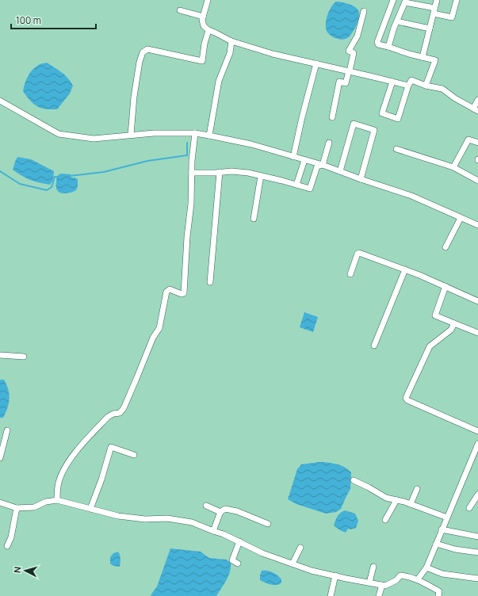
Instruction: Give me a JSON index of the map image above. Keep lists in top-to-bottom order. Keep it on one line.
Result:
{"scale_bar":"100 m","north":"left"}
